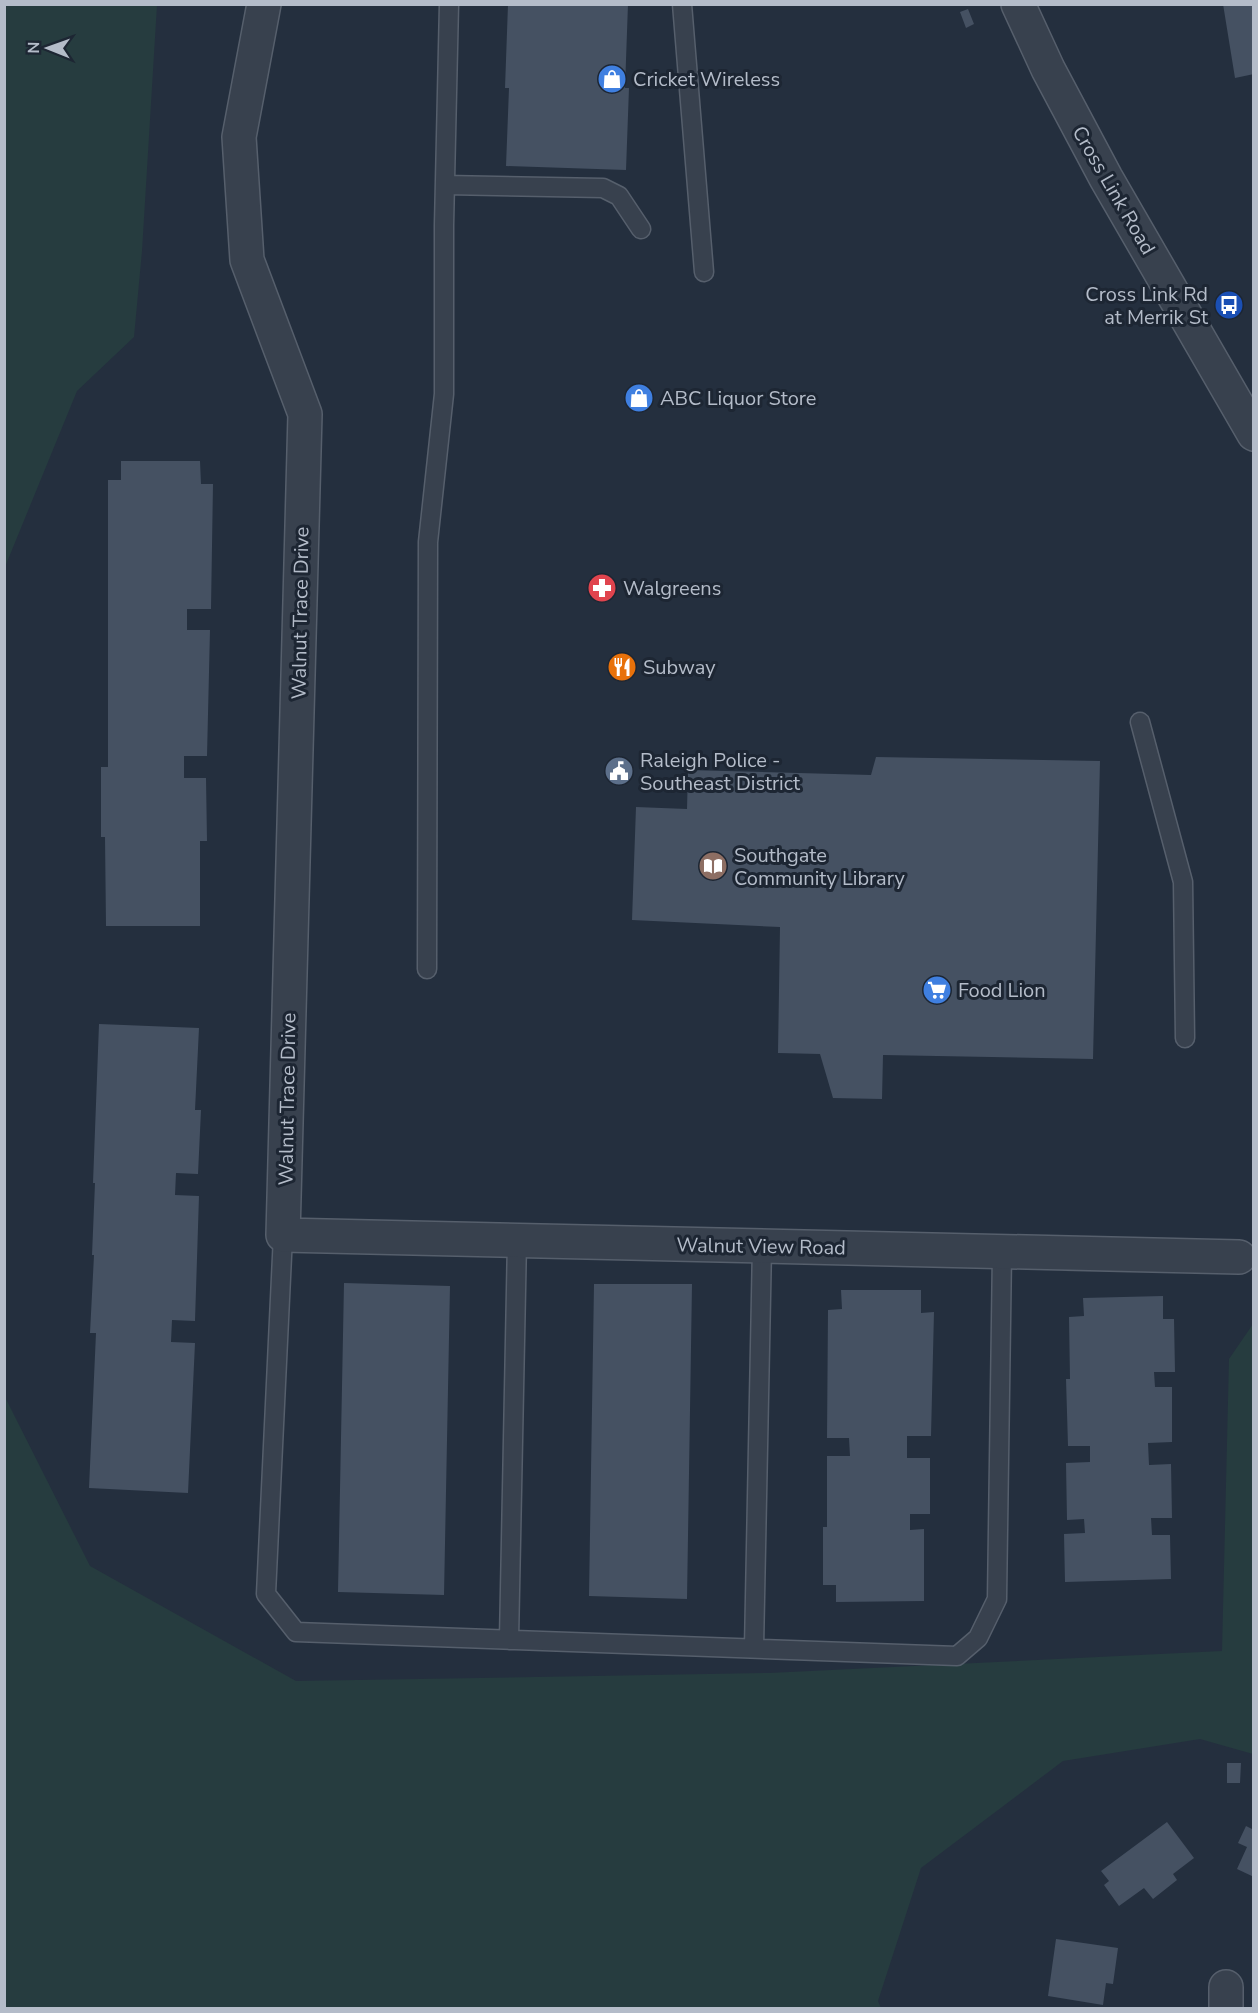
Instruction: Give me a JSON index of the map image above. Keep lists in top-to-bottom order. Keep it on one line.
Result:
{"streets":{"street":["Cross Link Road","Walnut Trace Drive","Walnut View Road"]},"crossings":[["Walnut Trace Drive","Walnut View Road"]],"places":{"shop":["Cricket Wireless","ABC Liquor Store"],"bus stop":["Cross Link Rd at Merrik St"],"pharmacy":["Walgreens"],"restaurant":["Subway"],"public building":["Raleigh Police - Southeast District"],"library":["Southgate Community Library"],"supermarket":["Food Lion"]},"north":"left"}
